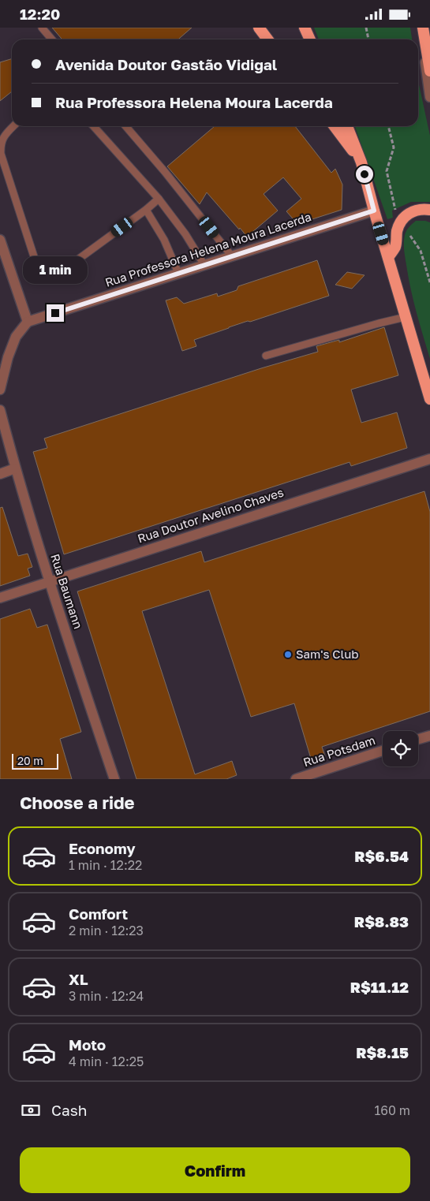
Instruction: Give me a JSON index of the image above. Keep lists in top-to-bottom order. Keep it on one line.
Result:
{"streets":{"street":["Rua Professora Helena Moura Lacerda","Rua Doutor Avelino Chaves","Rua Baumann","Rua Potsdam"]},"crossings":[["Rua Doutor Avelino Chaves","Rua Baumann"]],"places":["Sam's Club"],"scale_bar":"20 m","page":{"status":"12:20","banner":["Avenida Doutor Gastão Vidigal","Rua Professora Helena Moura Lacerda"],"bubble":"1 min","scale":"20 m","heading":"Choose a ride","list":[{"name":"Economy","note":"1 min · 12:22","value":"R$6.54"},{"name":"Comfort","note":"2 min · 12:23","value":"R$8.83"},{"name":"XL","note":"3 min · 12:24","value":"R$11.12"},{"name":"Moto","note":"4 min · 12:25","value":"R$8.15"}],"pay":["Cash","160 m"],"buttons":"Confirm"}}
